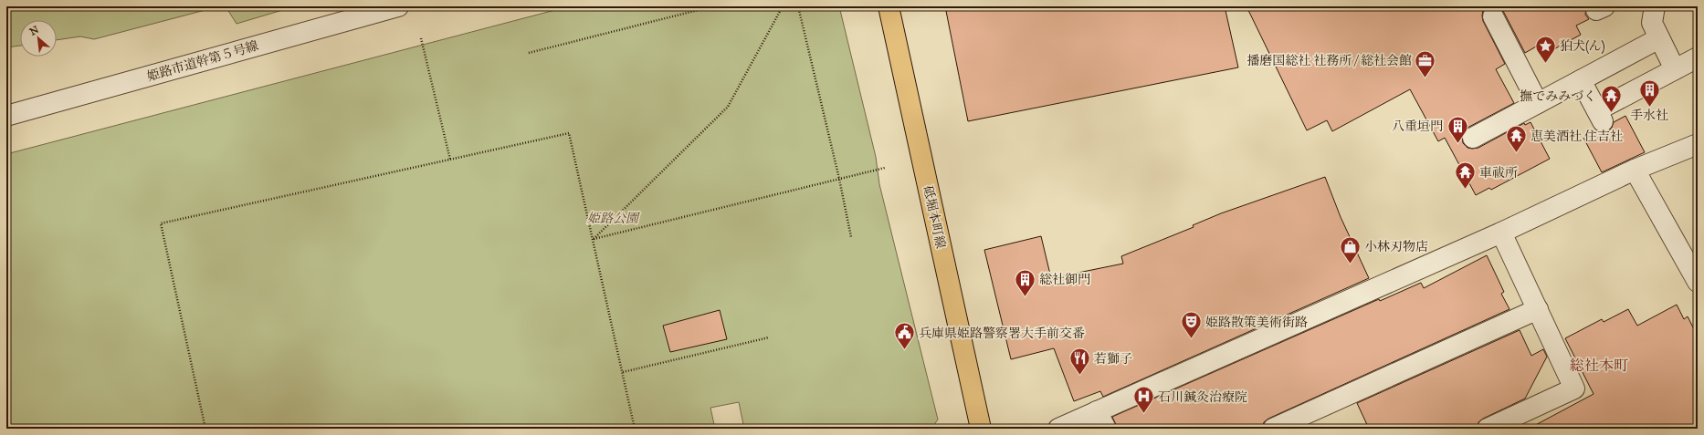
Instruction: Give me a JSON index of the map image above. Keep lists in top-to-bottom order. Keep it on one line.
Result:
{"streets":{"main road":["砥堀本町線"],"street":["姫路市道幹第５号線"]},"districts":["総社本町"],"parks":["姫路公園"],"places":{"place":["狛犬(ん)"],"office":["播磨国総社 社務所 / 総社会館"],"building":["手水社","八重垣門","総社御門"],"temple":["撫でみみづく","恵美酒社 住吉社","車祓所"],"shop":["小林刃物店"],"theatre":["姫路散策美術街路"],"public building":["兵庫県姫路警察署大手前交番"],"restaurant":["若獅子"],"hospital":["石川鍼灸治療院"]},"north":"top left"}
